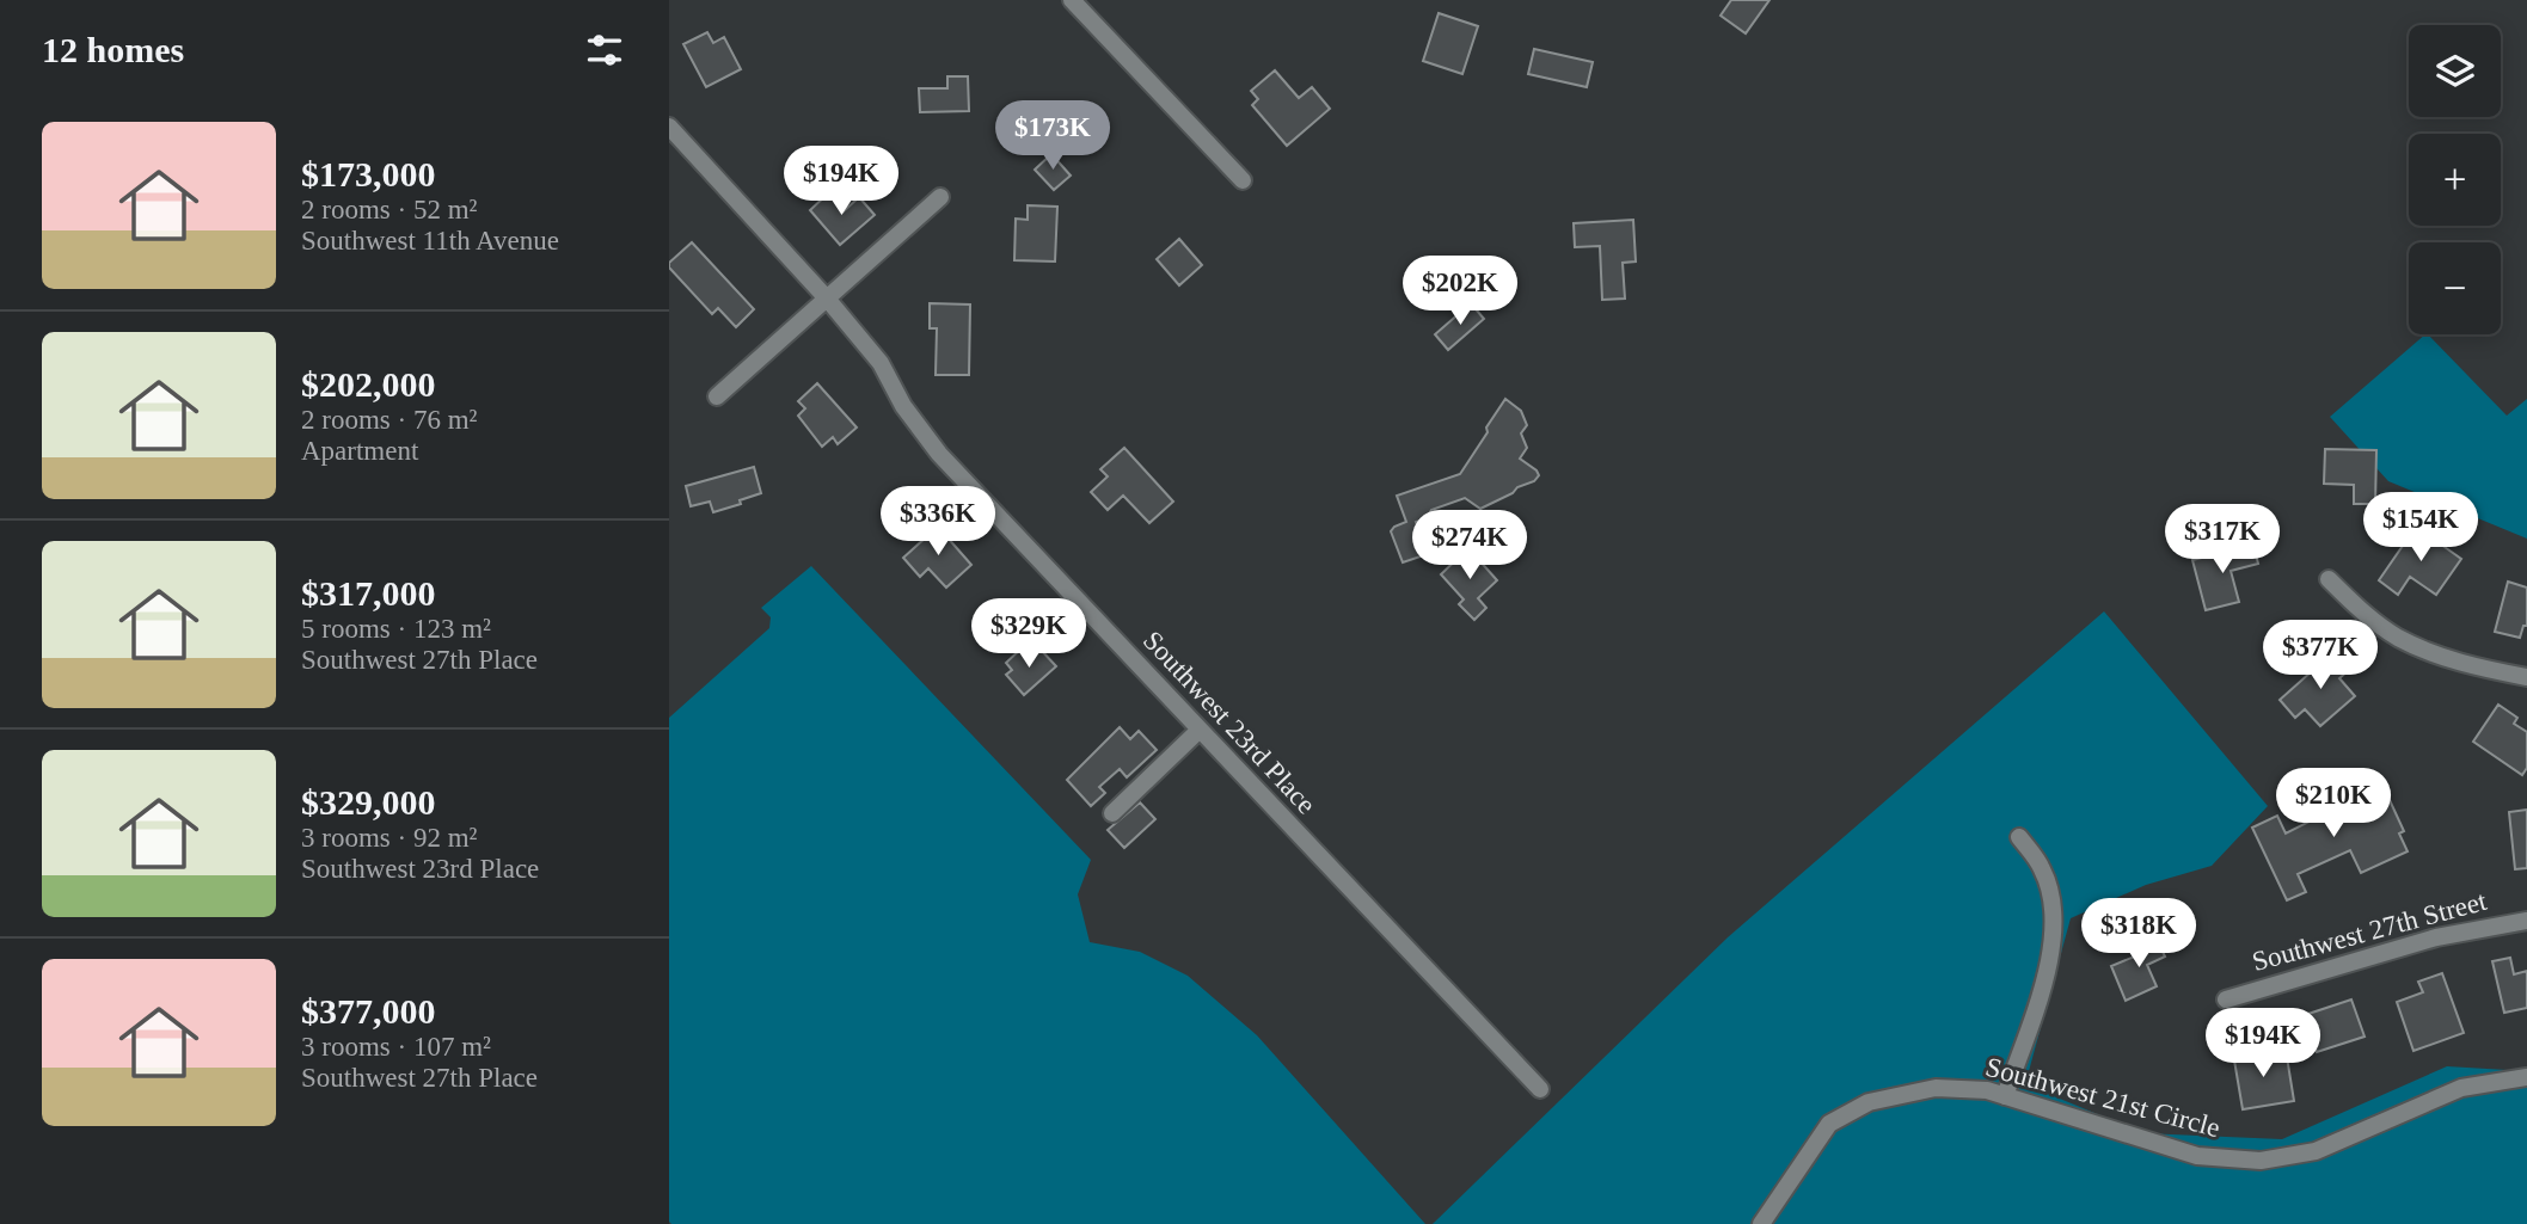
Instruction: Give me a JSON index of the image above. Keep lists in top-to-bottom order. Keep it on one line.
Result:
{"streets":{"street":["Southwest 23rd Place","Southwest 27th Street","Southwest 21st Circle"]},"page":{"heading":"12 homes","map_buttons":["+","−"],"list":[{"name":"$173,000","note":"2 rooms · 52 m² · Southwest 11th Avenue"},{"name":"$202,000","note":"2 rooms · 76 m² · Apartment"},{"name":"$317,000","note":"5 rooms · 123 m² · Southwest 27th Place"},{"name":"$329,000","note":"3 rooms · 92 m² · Southwest 23rd Place"},{"name":"$377,000","note":"3 rooms · 107 m² · Southwest 27th Place"}],"price":["$173K","$194K","$202K","$336K","$154K","$317K","$274K","$329K","$377K","$210K","$318K","$194K"]}}
